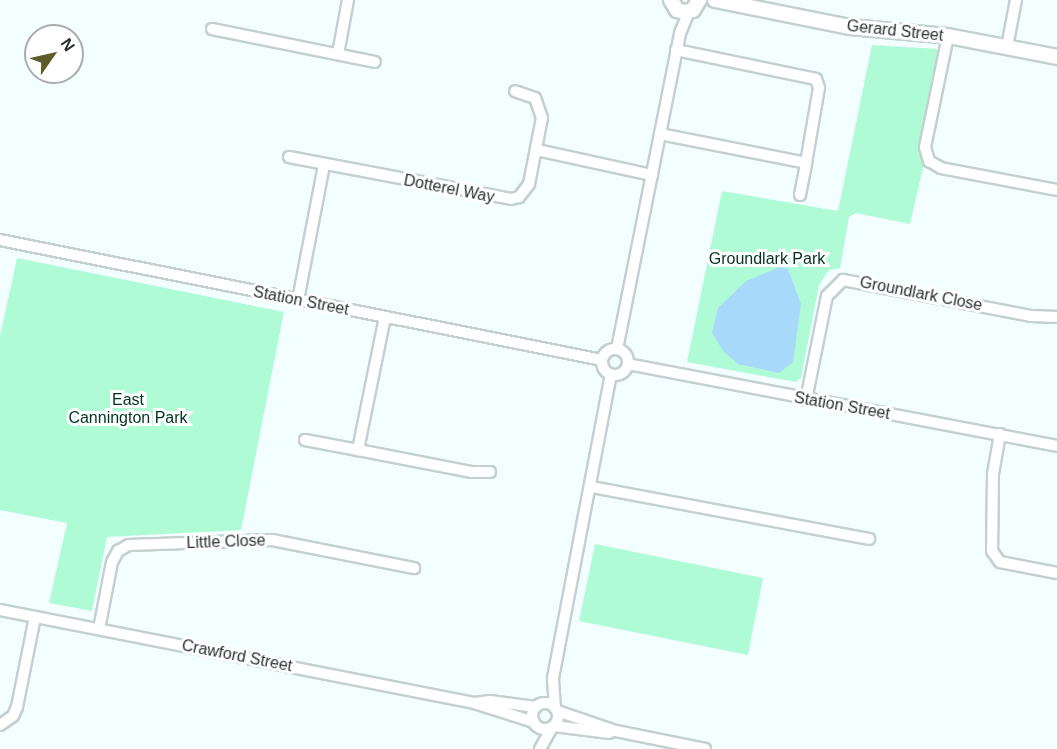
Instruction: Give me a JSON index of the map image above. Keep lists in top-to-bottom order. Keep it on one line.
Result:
{"streets":{"street":["Gerard Street","Dotterel Way","Groundlark Close","Station Street","Little Close","Crawford Street"]},"crossings":[["Groundlark Close","Station Street"],["Little Close","Crawford Street"]],"parks":["Groundlark Park","East Cannington Park"],"north":"top right"}
